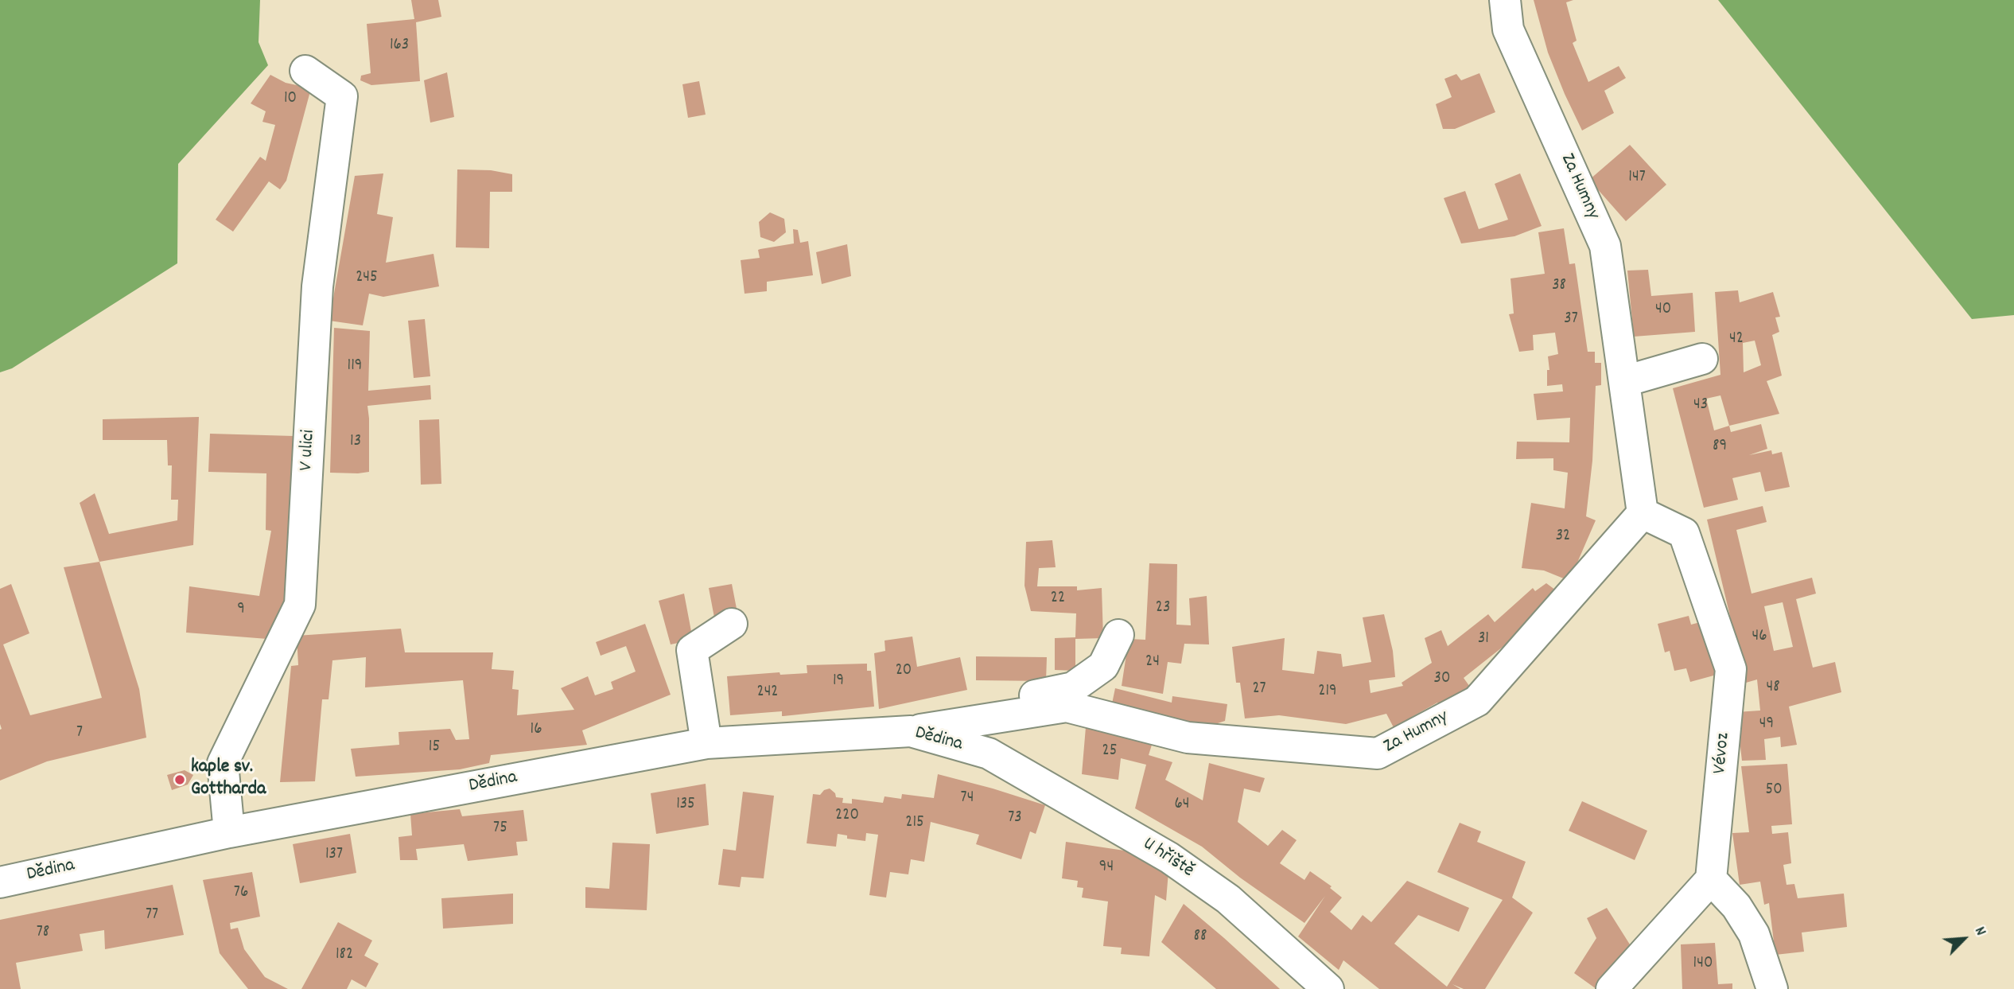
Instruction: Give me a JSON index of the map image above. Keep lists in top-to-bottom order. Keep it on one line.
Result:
{"streets":{"street":["Za Humny","V ulici","Dědina","Vévoz","U hřiště"]},"crossings":[["Za Humny","Dědina"],["Za Humny","Vévoz"],["V ulici","Dědina"],["Dědina","U hřiště"]],"places":["kaple sv. Gottharda"],"house_numbers":["163","10","147","245","38","40","37","42","119","43","13","89","32","22","23","9","46","31","24","20","30","19","48","27","219","242","49","16","7","15","25","50","74","135","64","220","73","215","75","137","94","76","77","78","88","182","140"],"north":"top right"}
